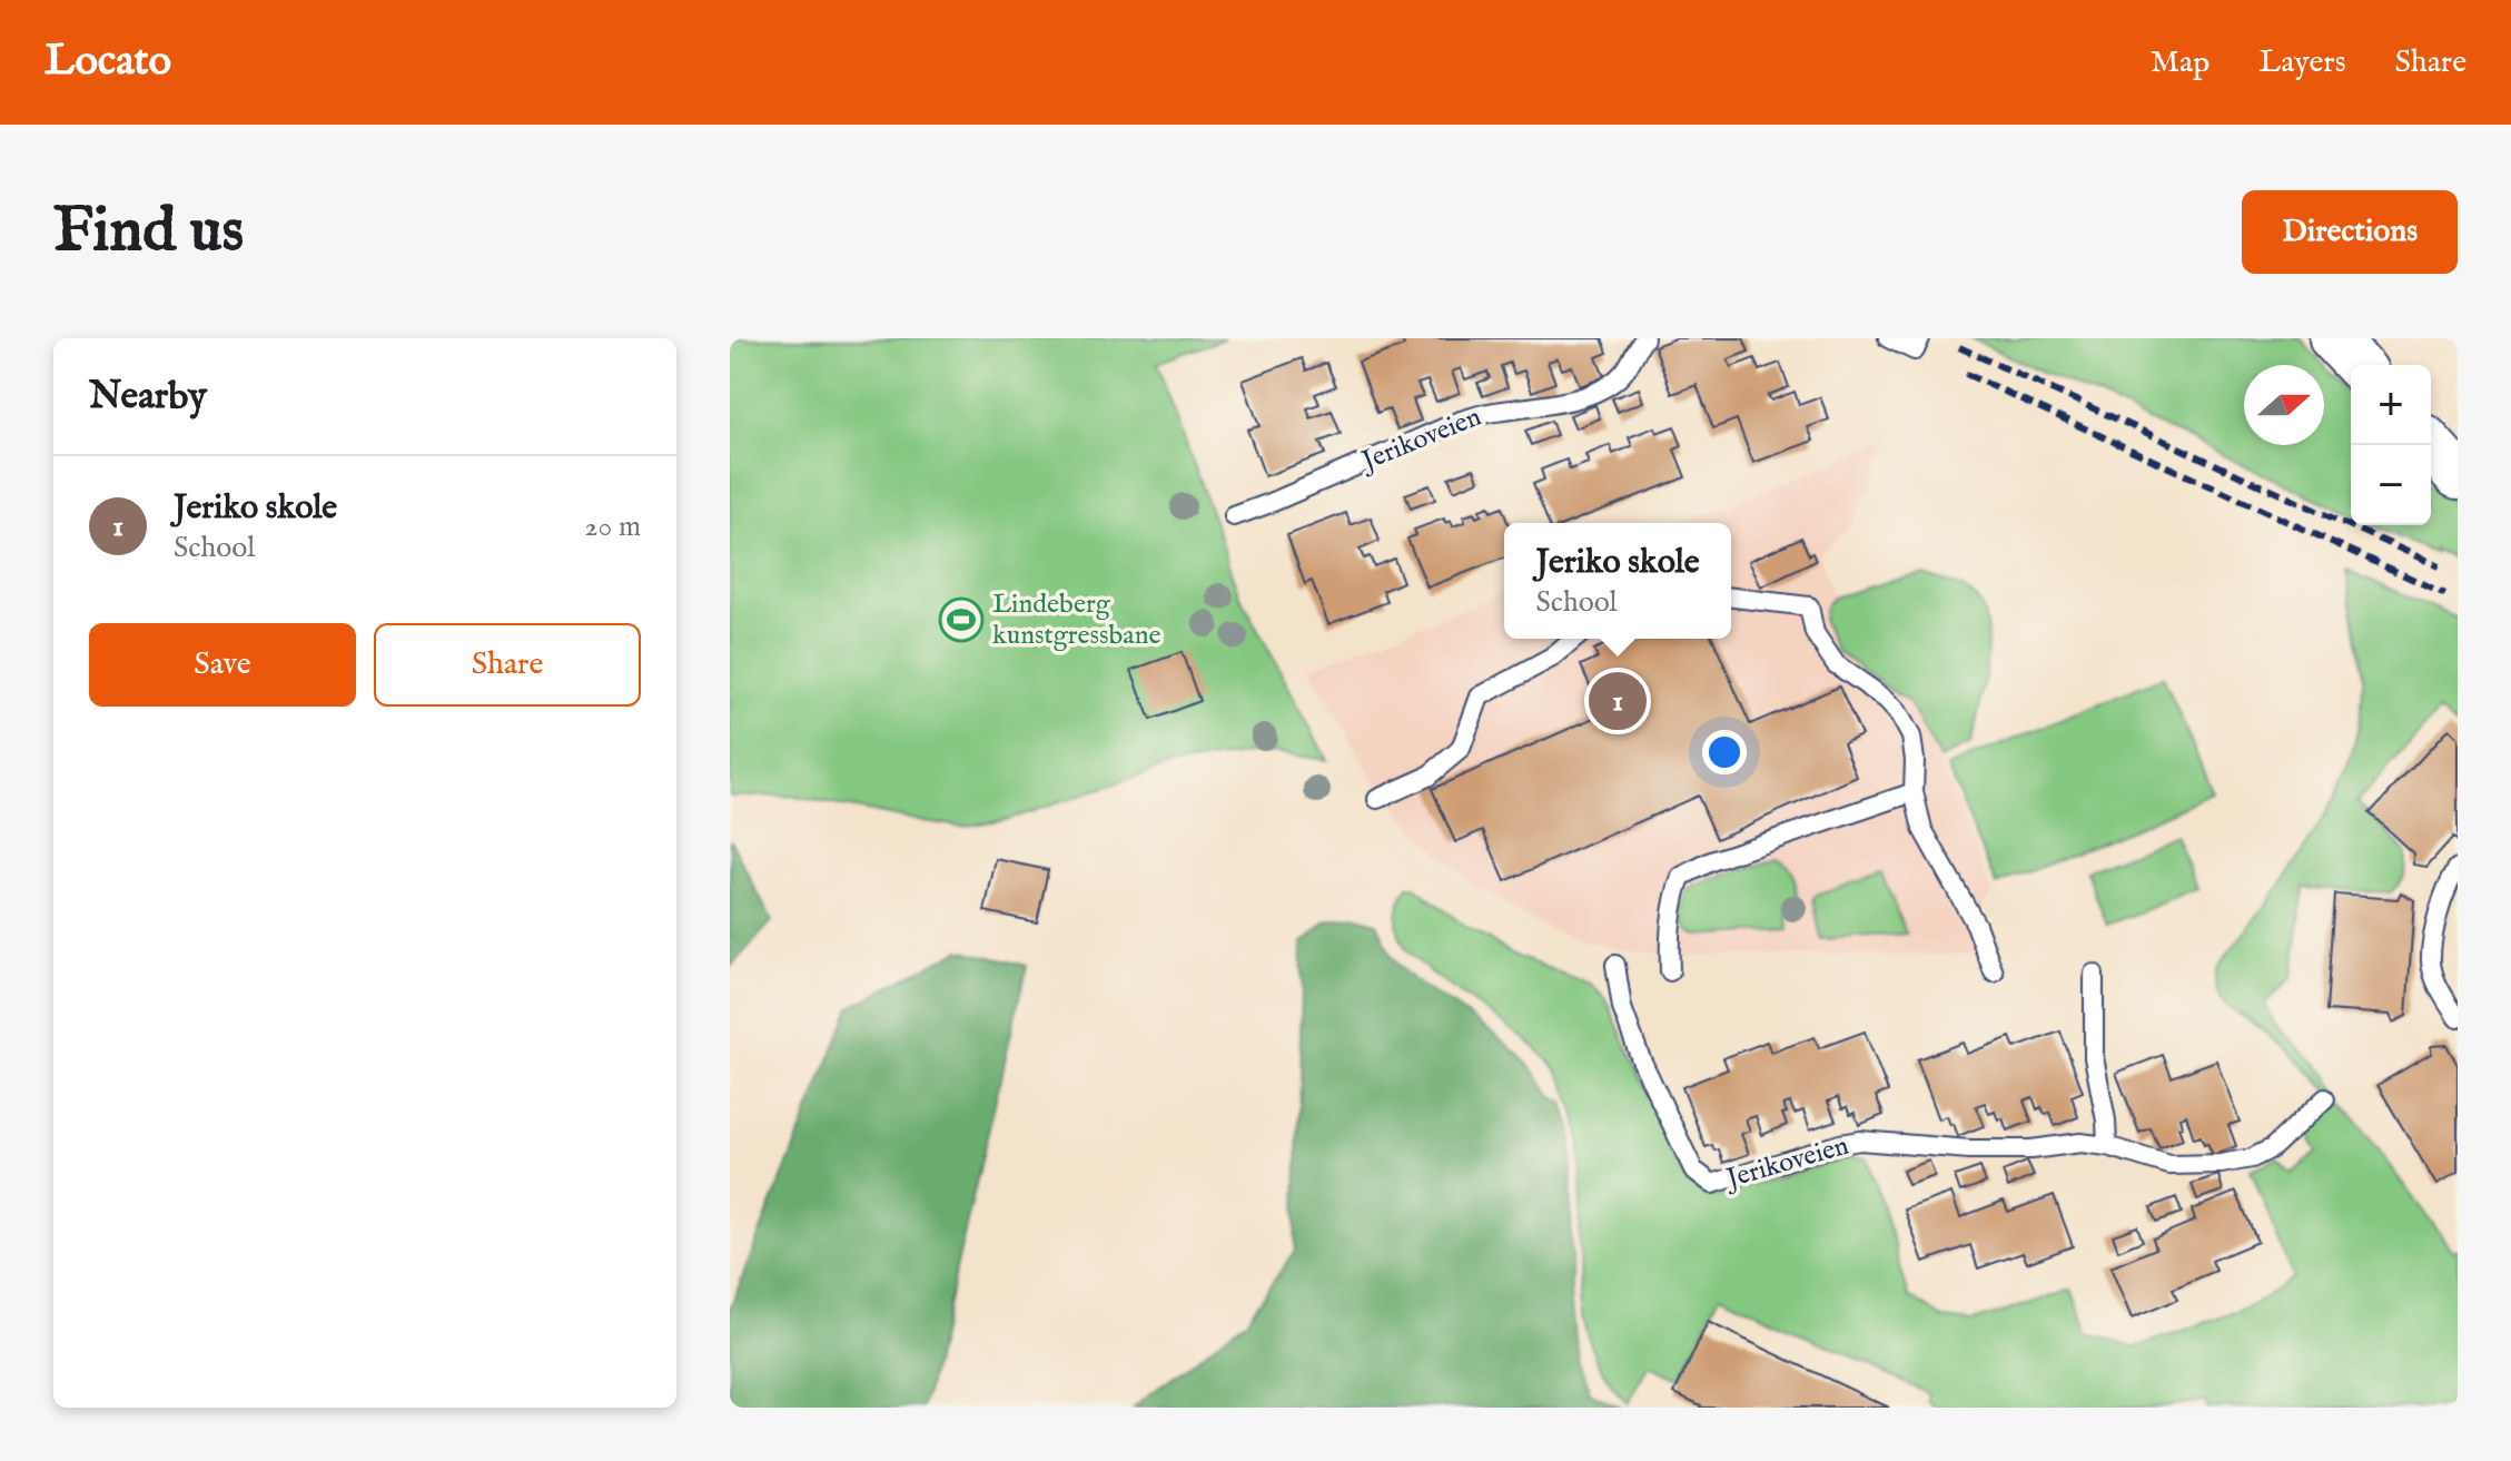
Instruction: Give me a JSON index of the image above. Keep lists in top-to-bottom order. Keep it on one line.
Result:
{"streets":{"lane":["Jerikoveien"]},"places":{"sports":["Lindeberg kunstgressbane"]},"north":"right","page":{"header":"Locato","nav":["Map","Layers","Share"],"buttons":["Directions",["Save","Share"]],"title":"Find us","heading":"Nearby","map_buttons":["+","−"],"list":[{"mark":"1","name":"Jeriko skole","note":"School","value":"20 m"}],"popup":["Jeriko skole","School"],"pins":"1"}}
